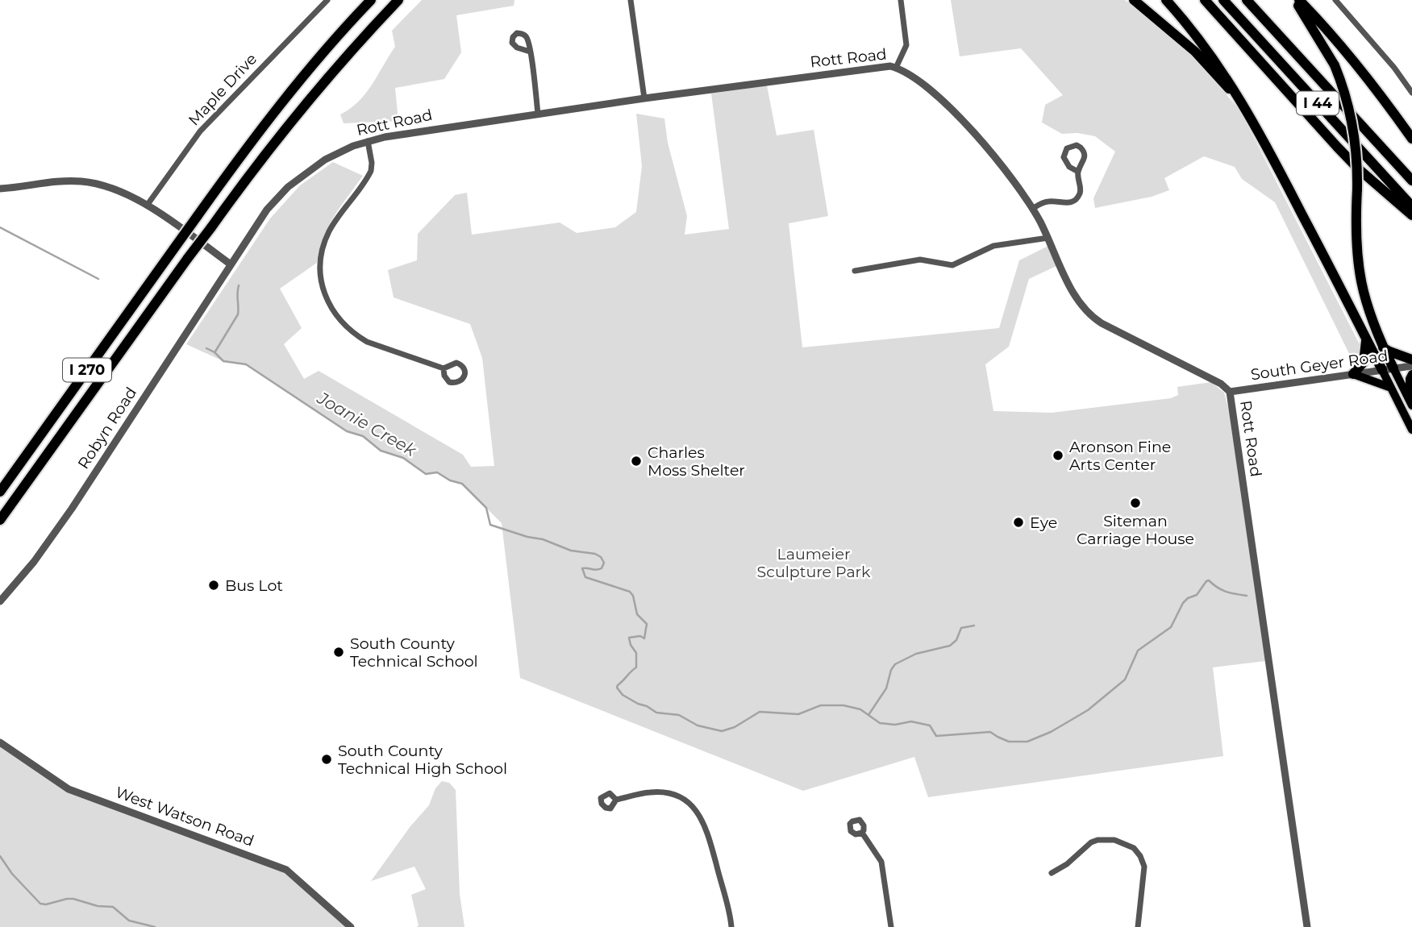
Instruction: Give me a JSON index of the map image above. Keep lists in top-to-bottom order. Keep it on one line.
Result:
{"streets":{"highway":["I 44","I 270"],"street":["Rott Road","Maple Drive","South Geyer Road","Robyn Road","West Watson Road"]},"crossings":[["Rott Road","South Geyer Road"],["Rott Road","Robyn Road"]],"water":["Joanie Creek"],"parks":["Laumeier Sculpture Park"],"places":["Aronson Fine Arts Center","Charles Moss Shelter","Siteman Carriage House","Eye","Bus Lot","South County Technical School","South County Technical High School"]}
